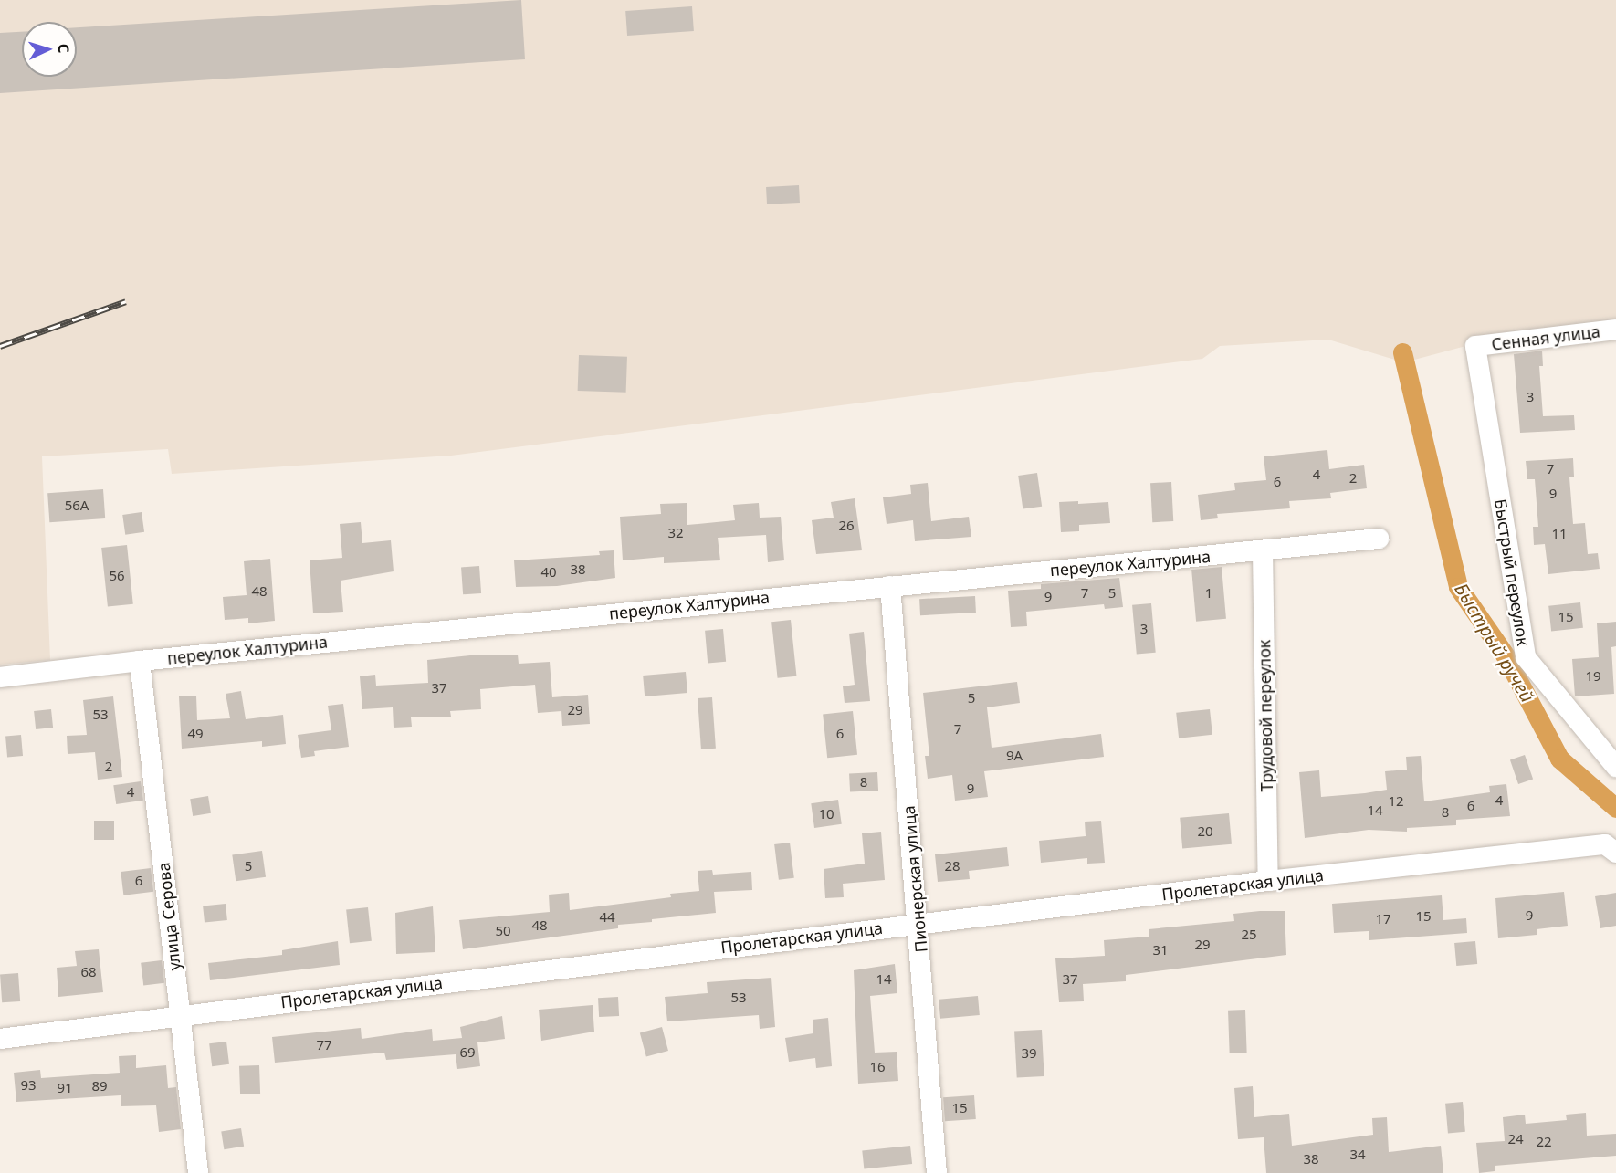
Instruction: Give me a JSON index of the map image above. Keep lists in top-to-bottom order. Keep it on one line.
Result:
{"streets":{"street":["Сенная улица","переулок Халтурина","Быстрый переулок","Трудовой переулок","Пионерская улица","Пролетарская улица","улица Серова"]},"crossings":[["Сенная улица","Быстрый переулок"],["переулок Халтурина","Трудовой переулок"],["переулок Халтурина","Пионерская улица"],["переулок Халтурина","улица Серова"],["Трудовой переулок","Пролетарская улица"],["Пионерская улица","Пролетарская улица"],["Пролетарская улица","улица Серова"]],"water":["Быстрый ручей"],"house_numbers":["3","7","4","2","6","9","56А","26","32","11","38","40","56","48","7","5","1","9","15","3","19","37","5","29","53","7","49","6","9А","2","8","9","4","4","12","6","14","8","10","20","5","28","6","9","15","44","17","48","50","25","29","31","68","14","37","53","77","69","39","16","93","89","91","15","24","22","34","38"],"north":"right"}
